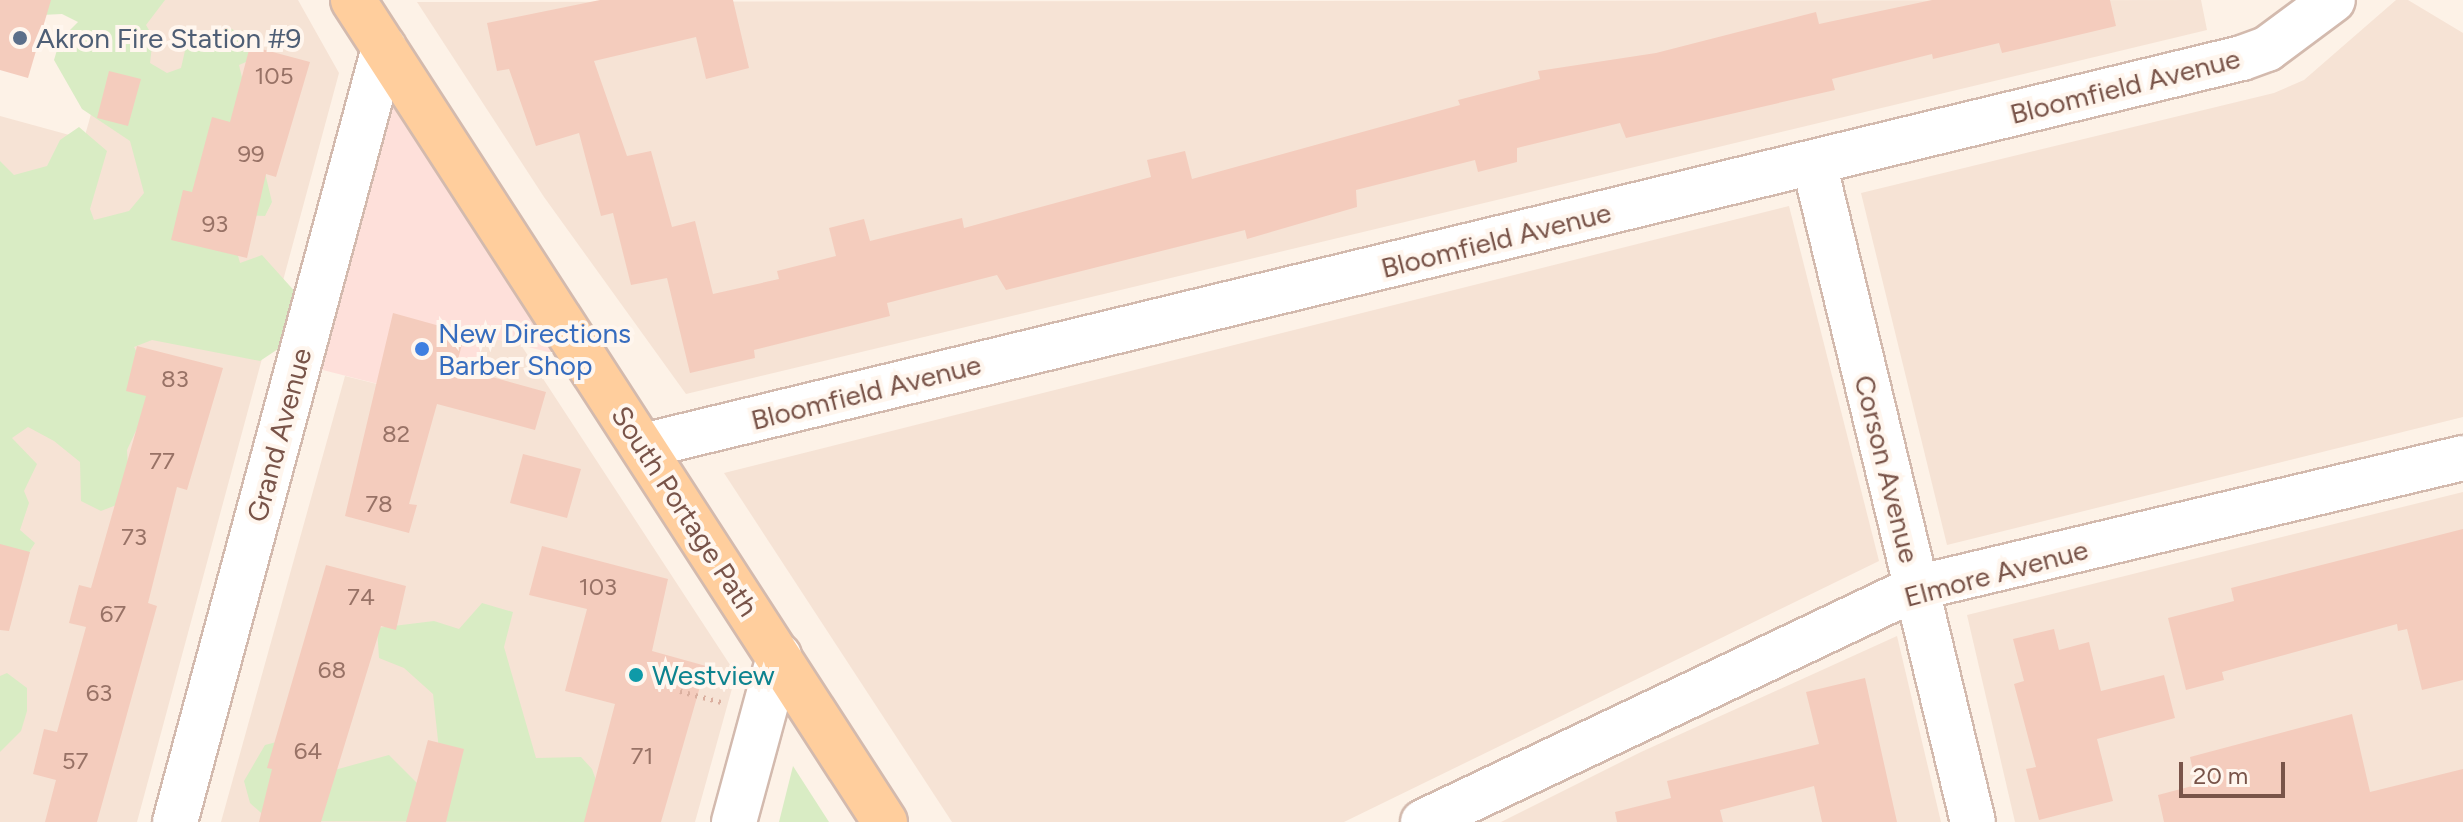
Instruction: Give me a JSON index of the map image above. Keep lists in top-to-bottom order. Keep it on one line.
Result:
{"streets":{"main road":["South Portage Path"],"street":["Bloomfield Avenue","Grand Avenue","Corson Avenue","Elmore Avenue"]},"crossings":[["Bloomfield Avenue","Corson Avenue"],["Bloomfield Avenue","South Portage Path"],["Grand Avenue","South Portage Path"],["Corson Avenue","Elmore Avenue"]],"places":["Akron Fire Station #9","New Directions Barber Shop","Westview"],"house_numbers":["105","99","93","83","82","77","78","73","103","74","67","68","63","64","71","57"],"scale_bar":"20 m"}
